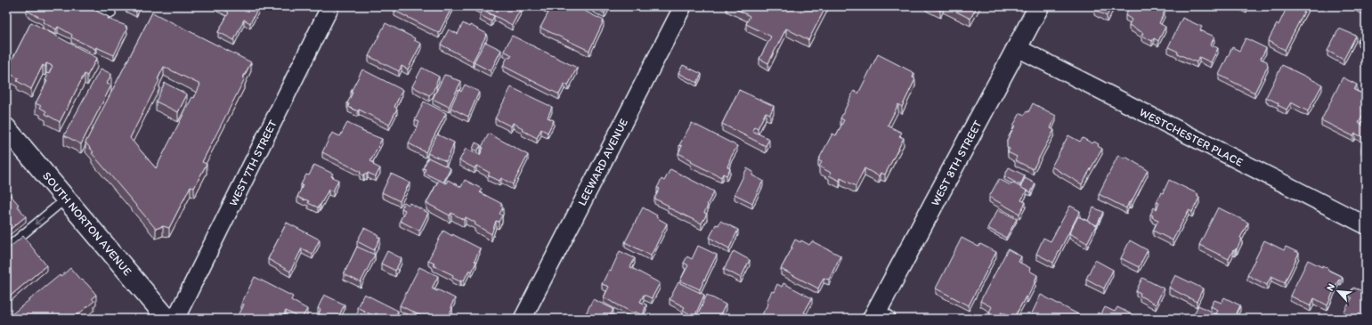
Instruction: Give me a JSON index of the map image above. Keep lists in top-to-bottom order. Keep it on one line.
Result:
{"streets":{"main road":["WEST 8TH STREET","SOUTH NORTON AVENUE"],"street":["WESTCHESTER PLACE","LEEWARD AVENUE","WEST 7TH STREET"]},"crossings":[["WESTCHESTER PLACE","WEST 8TH STREET"]],"north":"top left"}
